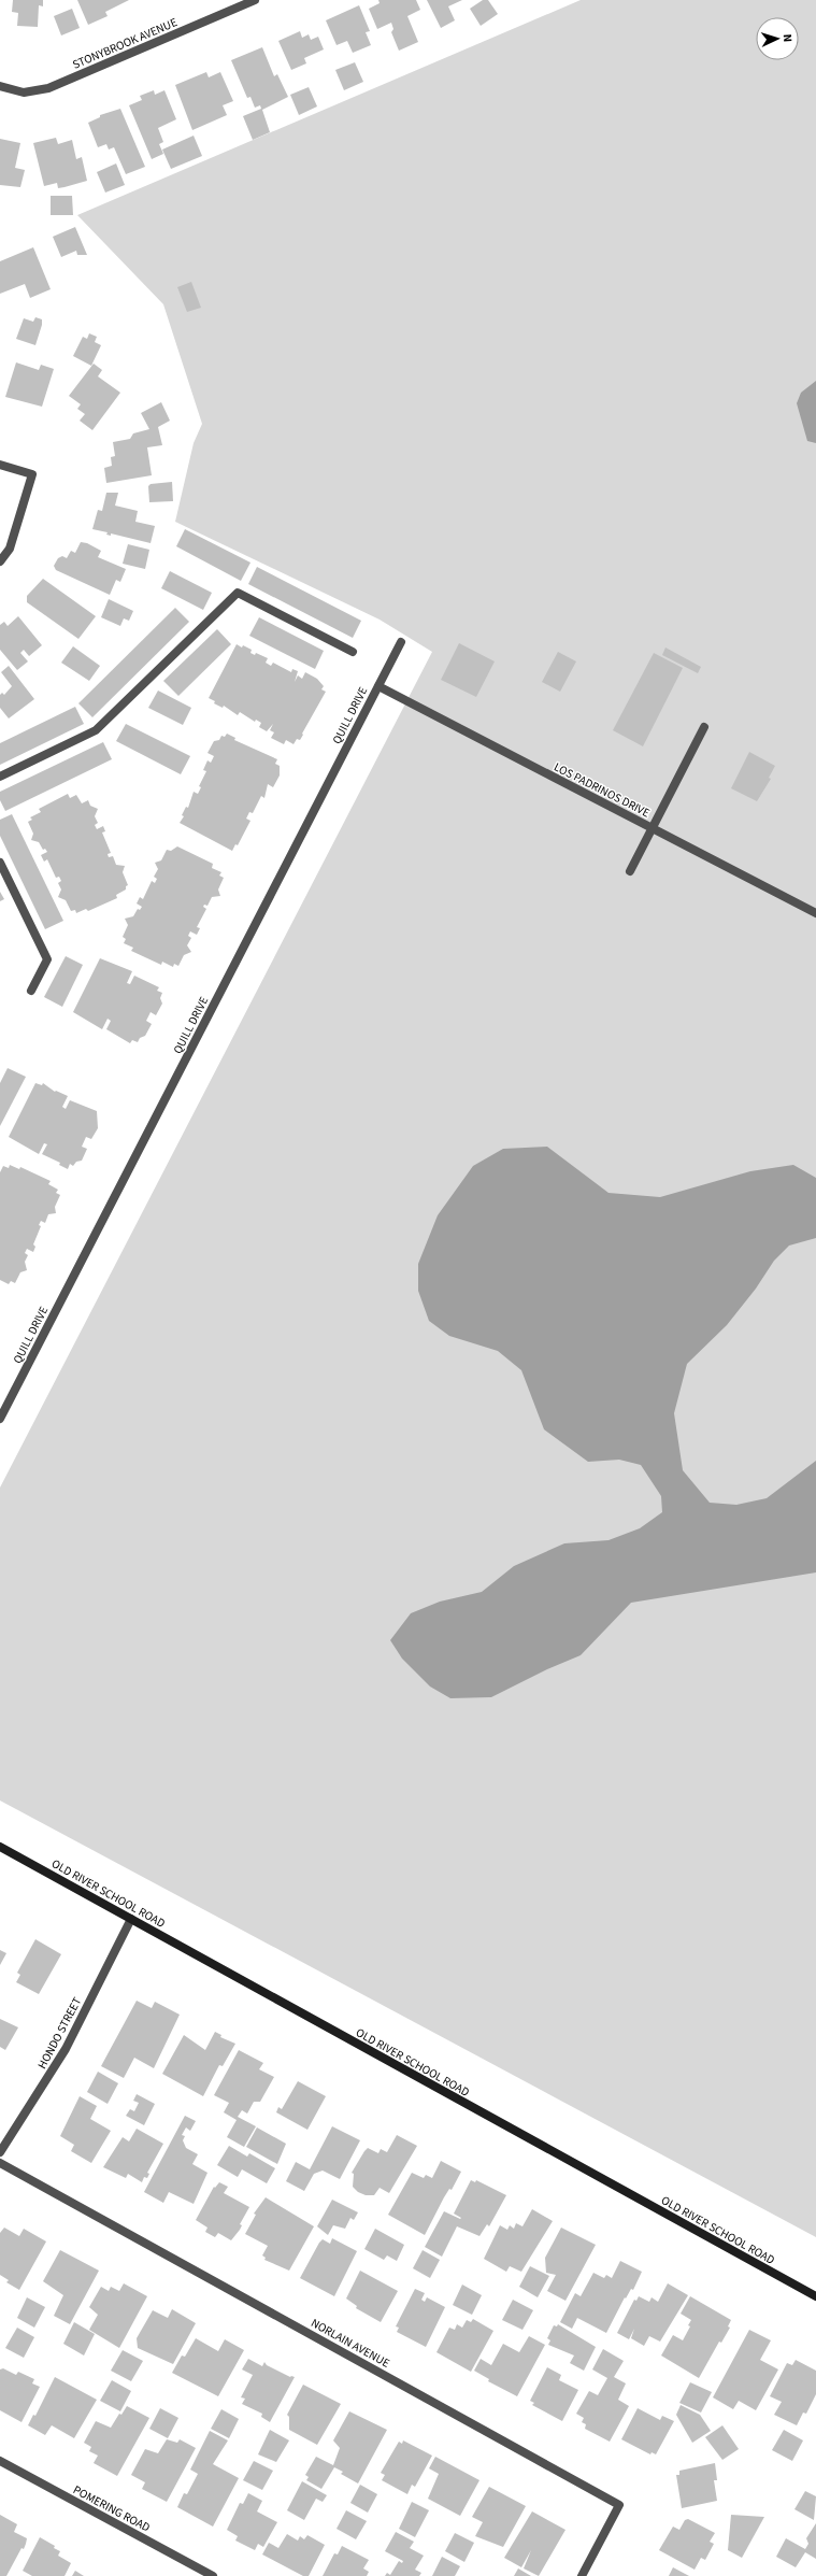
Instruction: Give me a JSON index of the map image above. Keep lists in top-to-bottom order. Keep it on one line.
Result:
{"streets":{"main road":["OLD RIVER SCHOOL ROAD"],"street":["STONYBROOK AVENUE","QUILL DRIVE","LOS PADRINOS DRIVE","HONDO STREET","NORLAIN AVENUE","POMERING ROAD"]},"crossings":[["QUILL DRIVE","LOS PADRINOS DRIVE"],["OLD RIVER SCHOOL ROAD","HONDO STREET"]],"north":"right"}
